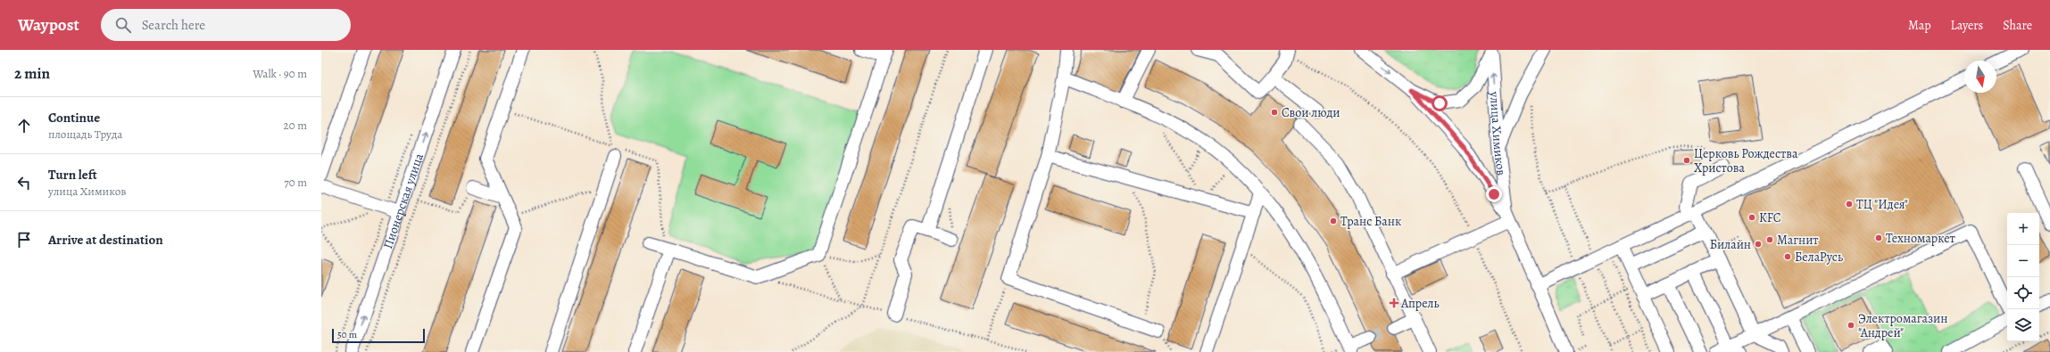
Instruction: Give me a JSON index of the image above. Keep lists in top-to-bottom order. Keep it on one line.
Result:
{"streets":{"street":["улица Химиков","Пионерская улица"]},"places":{"other":["Свои люди","Церковь Рождества Христова","ТЦ \"Идея\"","KFC","Транс Банк","Техномаркет","Магнит","Билайн","БелаРусь","Электромагазин \"Андрей\""],"health":["Апрель"]},"scale_bar":"50 m","north":"bottom","page":{"header":"Waypost","search":"Search here","nav":["Map","Layers","Share"],"heading":["2 min","Walk · 90 m"],"list":[["Continue","площадь Труда","20 m"],["Turn left","улица Химиков","70 m"],"Arrive at destination"],"map_buttons":["+","−"],"scale":"50 m"}}
